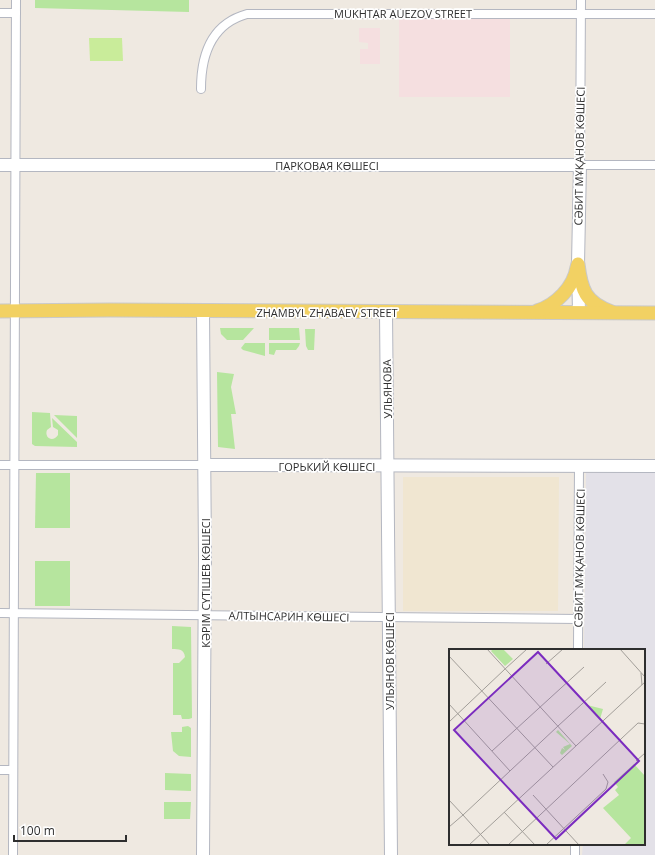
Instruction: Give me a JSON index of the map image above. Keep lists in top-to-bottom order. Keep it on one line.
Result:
{"streets":{"main road":["ZHAMBYL ZHABAEV STREET"],"street":["MUKHTAR AUEZOV STREET","СӘБИТ МҰҚАНОВ КӨШЕСІ","ПАРКОВАЯ КӨШЕСІ","УЛЬЯНОВА","ГОРЬКИЙ КӨШЕСІ","КӘРІМ СҮТІШЕВ КӨШЕСІ","АЛТЫНСАРИН КӨШЕСІ","УЛЬЯНОВ КӨШЕСІ"]},"crossings":[["MUKHTAR AUEZOV STREET","СӘБИТ МҰҚАНОВ КӨШЕСІ"],["СӘБИТ МҰҚАНОВ КӨШЕСІ","ПАРКОВАЯ КӨШЕСІ"],["СӘБИТ МҰҚАНОВ КӨШЕСІ","ZHAMBYL ZHABAEV STREET"],["СӘБИТ МҰҚАНОВ КӨШЕСІ","ГОРЬКИЙ КӨШЕСІ"],["СӘБИТ МҰҚАНОВ КӨШЕСІ","АЛТЫНСАРИН КӨШЕСІ"],["ZHAMBYL ZHABAEV STREET","УЛЬЯНОВА"],["ZHAMBYL ZHABAEV STREET","КӘРІМ СҮТІШЕВ КӨШЕСІ"],["УЛЬЯНОВА","ГОРЬКИЙ КӨШЕСІ"],["УЛЬЯНОВА","УЛЬЯНОВ КӨШЕСІ"],["ГОРЬКИЙ КӨШЕСІ","КӘРІМ СҮТІШЕВ КӨШЕСІ"],["ГОРЬКИЙ КӨШЕСІ","УЛЬЯНОВ КӨШЕСІ"],["КӘРІМ СҮТІШЕВ КӨШЕСІ","АЛТЫНСАРИН КӨШЕСІ"],["АЛТЫНСАРИН КӨШЕСІ","УЛЬЯНОВ КӨШЕСІ"]],"scale_bar":"100 m"}
